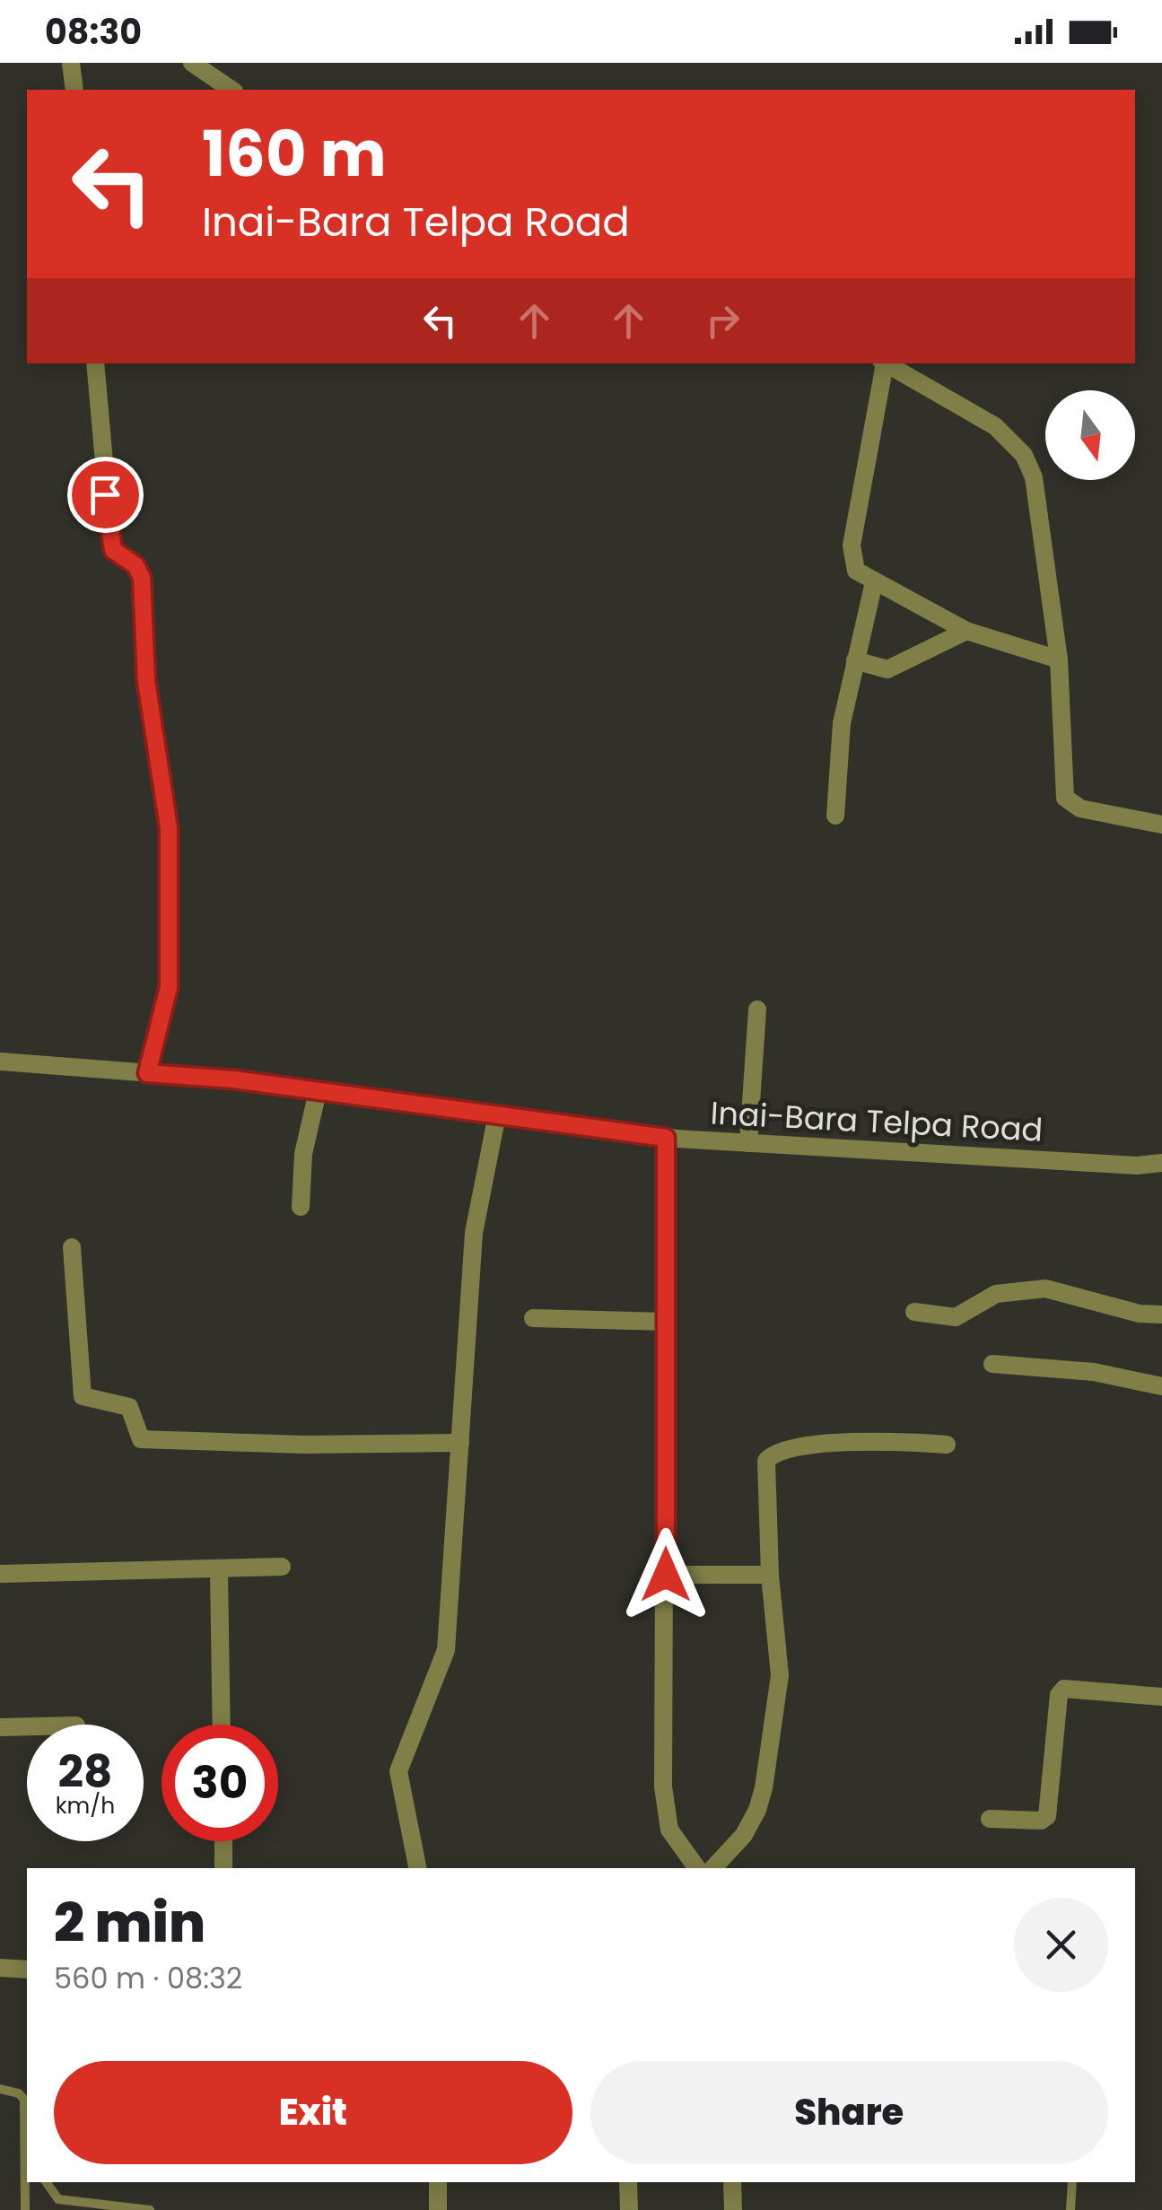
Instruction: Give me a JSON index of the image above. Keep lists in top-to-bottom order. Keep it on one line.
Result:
{"streets":{"street":["Inai-Bara Telpa Road"]},"north":"bottom","page":{"status":"08:30","turn":["160 m","Inai-Bara Telpa Road"],"speed":"28 km/h","limit":"30","heading":["2 min","560 m · 08:32"],"buttons":["Exit","Share"]}}
